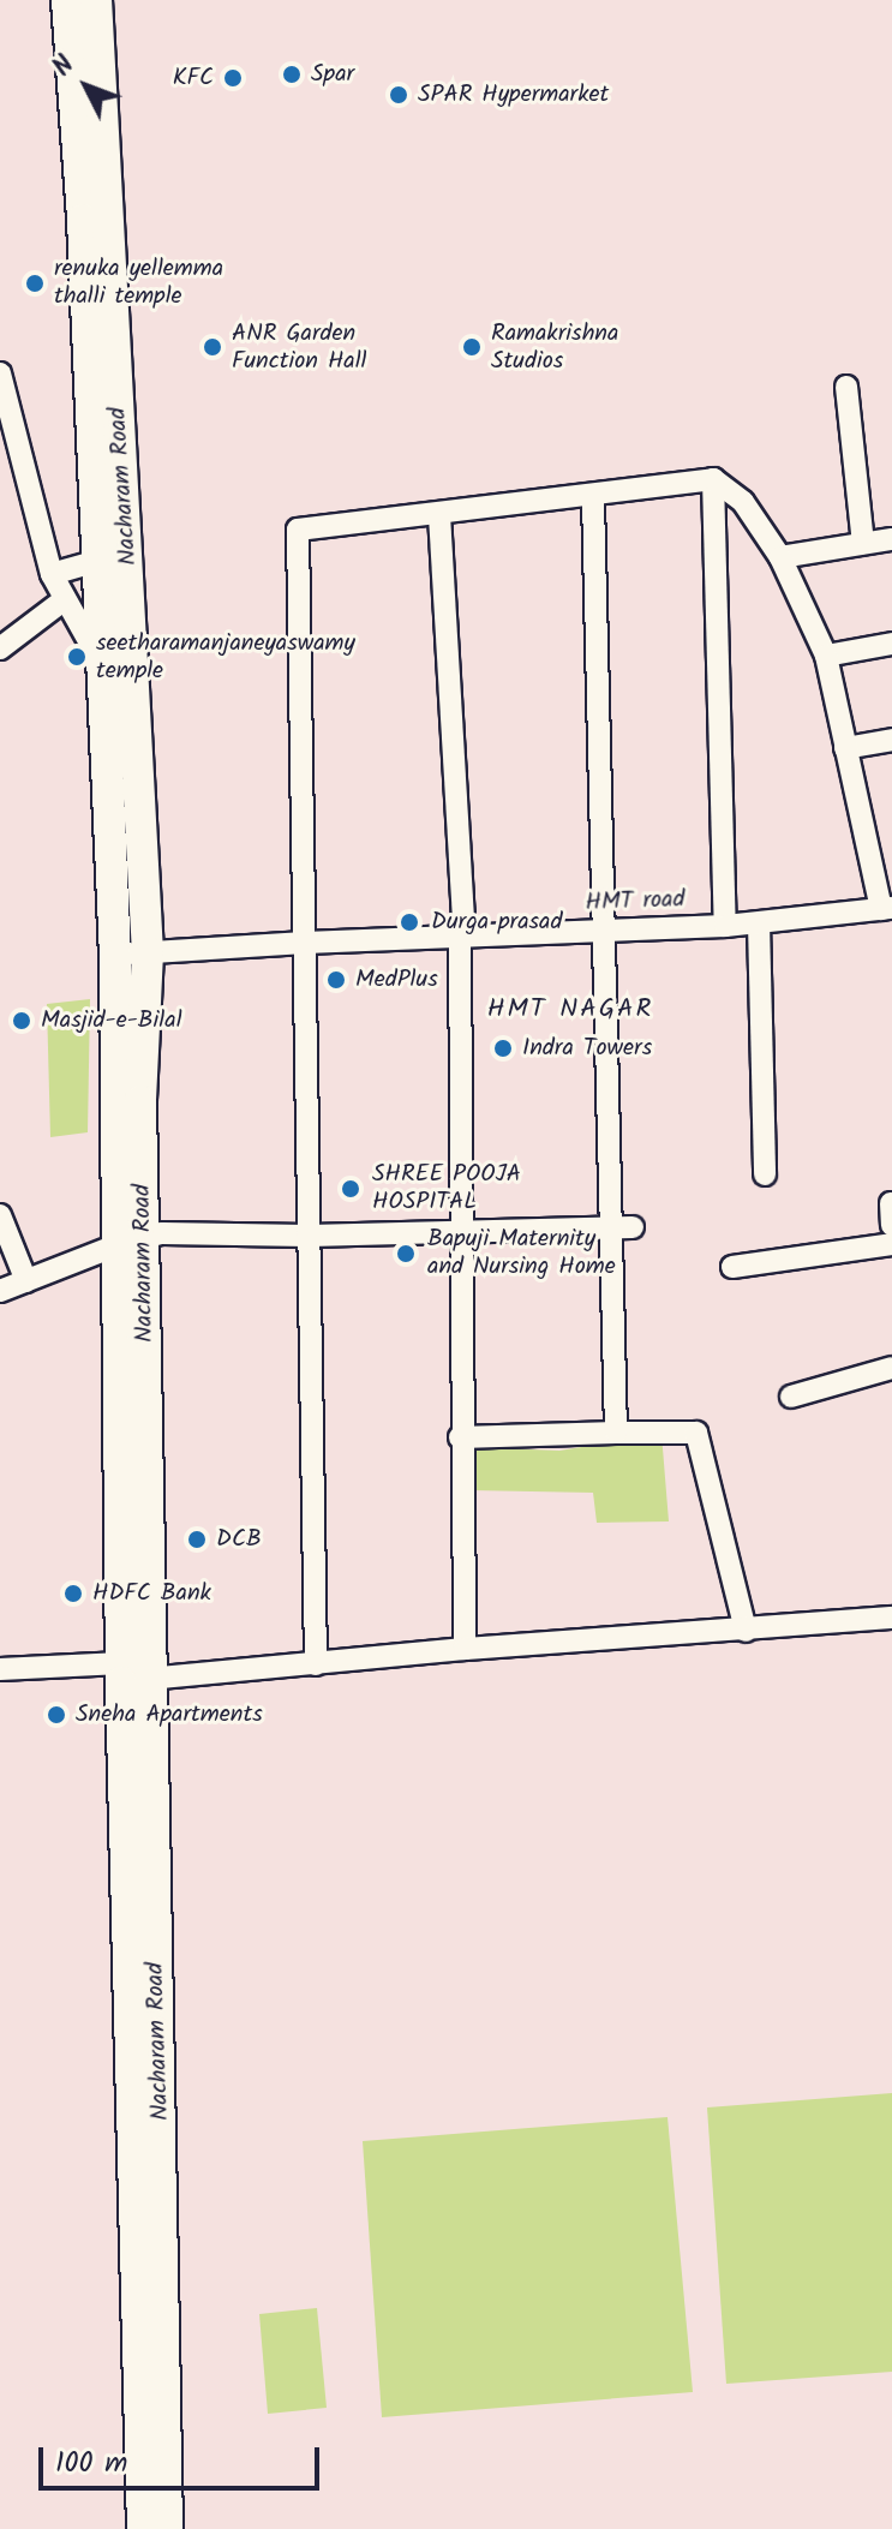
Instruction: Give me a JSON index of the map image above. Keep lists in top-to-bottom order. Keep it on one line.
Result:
{"streets":{"main road":["Nacharam Road"],"street":["HMT road"]},"crossings":[["Nacharam Road","HMT road"]],"districts":["HMT NAGAR"],"places":["Spar","KFC","SPAR Hypermarket","renuka yellemma thalli temple","ANR Garden Function Hall","Ramakrishna Studios","seetharamanjaneyaswamy temple","Durga prasad","MedPlus","Masjid-e-Bilal","Indra Towers","SHREE POOJA HOSPITAL","Bapuji Maternity and Nursing Home","DCB","HDFC Bank","Sneha Apartments"],"scale_bar":"100 m","north":"top left"}
